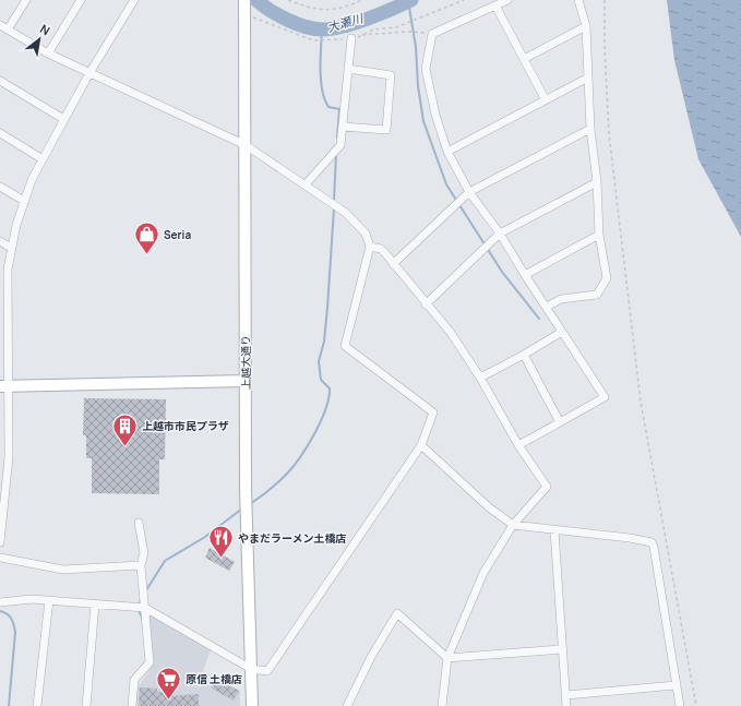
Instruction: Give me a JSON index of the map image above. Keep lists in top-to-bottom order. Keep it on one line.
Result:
{"streets":{"main road":["上越大通り"]},"water":["大瀬川"],"places":{"shop":["Seria"],"building":["上越市市民プラザ"],"restaurant":["やまだラーメン土橋店"],"supermarket":["原信 土橋店"]},"north":"top right"}
